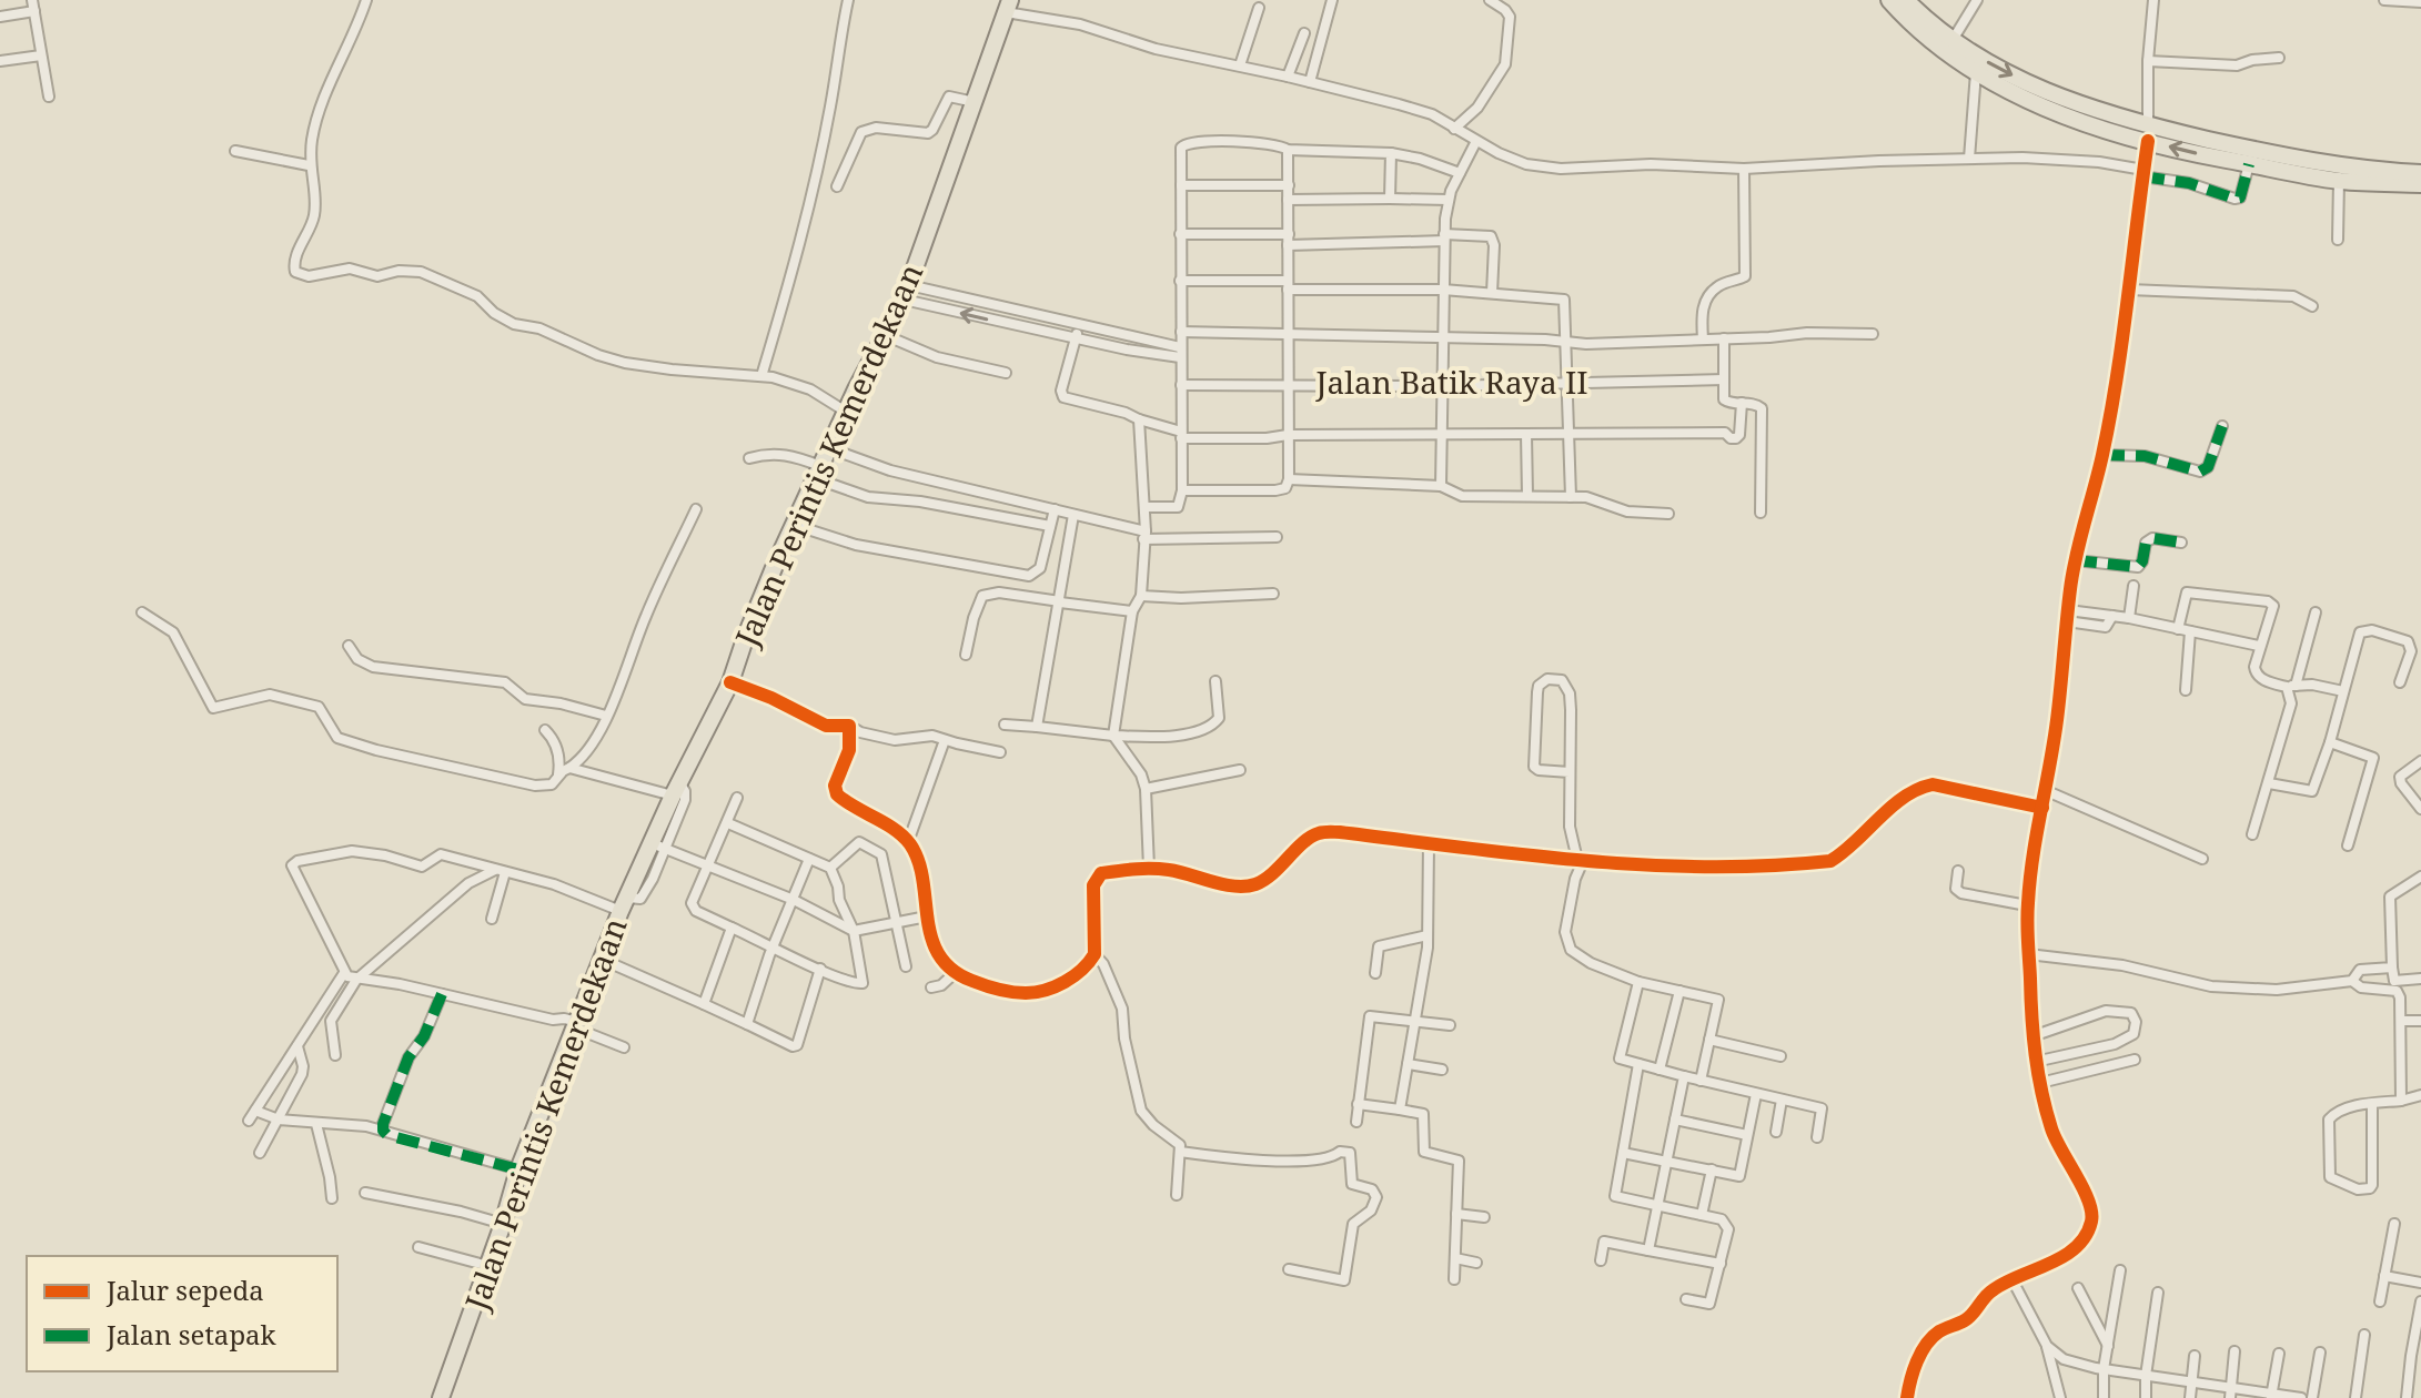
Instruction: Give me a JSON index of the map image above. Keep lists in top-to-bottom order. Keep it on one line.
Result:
{"streets":{"main road":["Jalan Perintis Kemerdekaan"],"street":["Jalan Batik Raya II"]},"legend":["Jalur sepeda","Jalan setapak"]}
